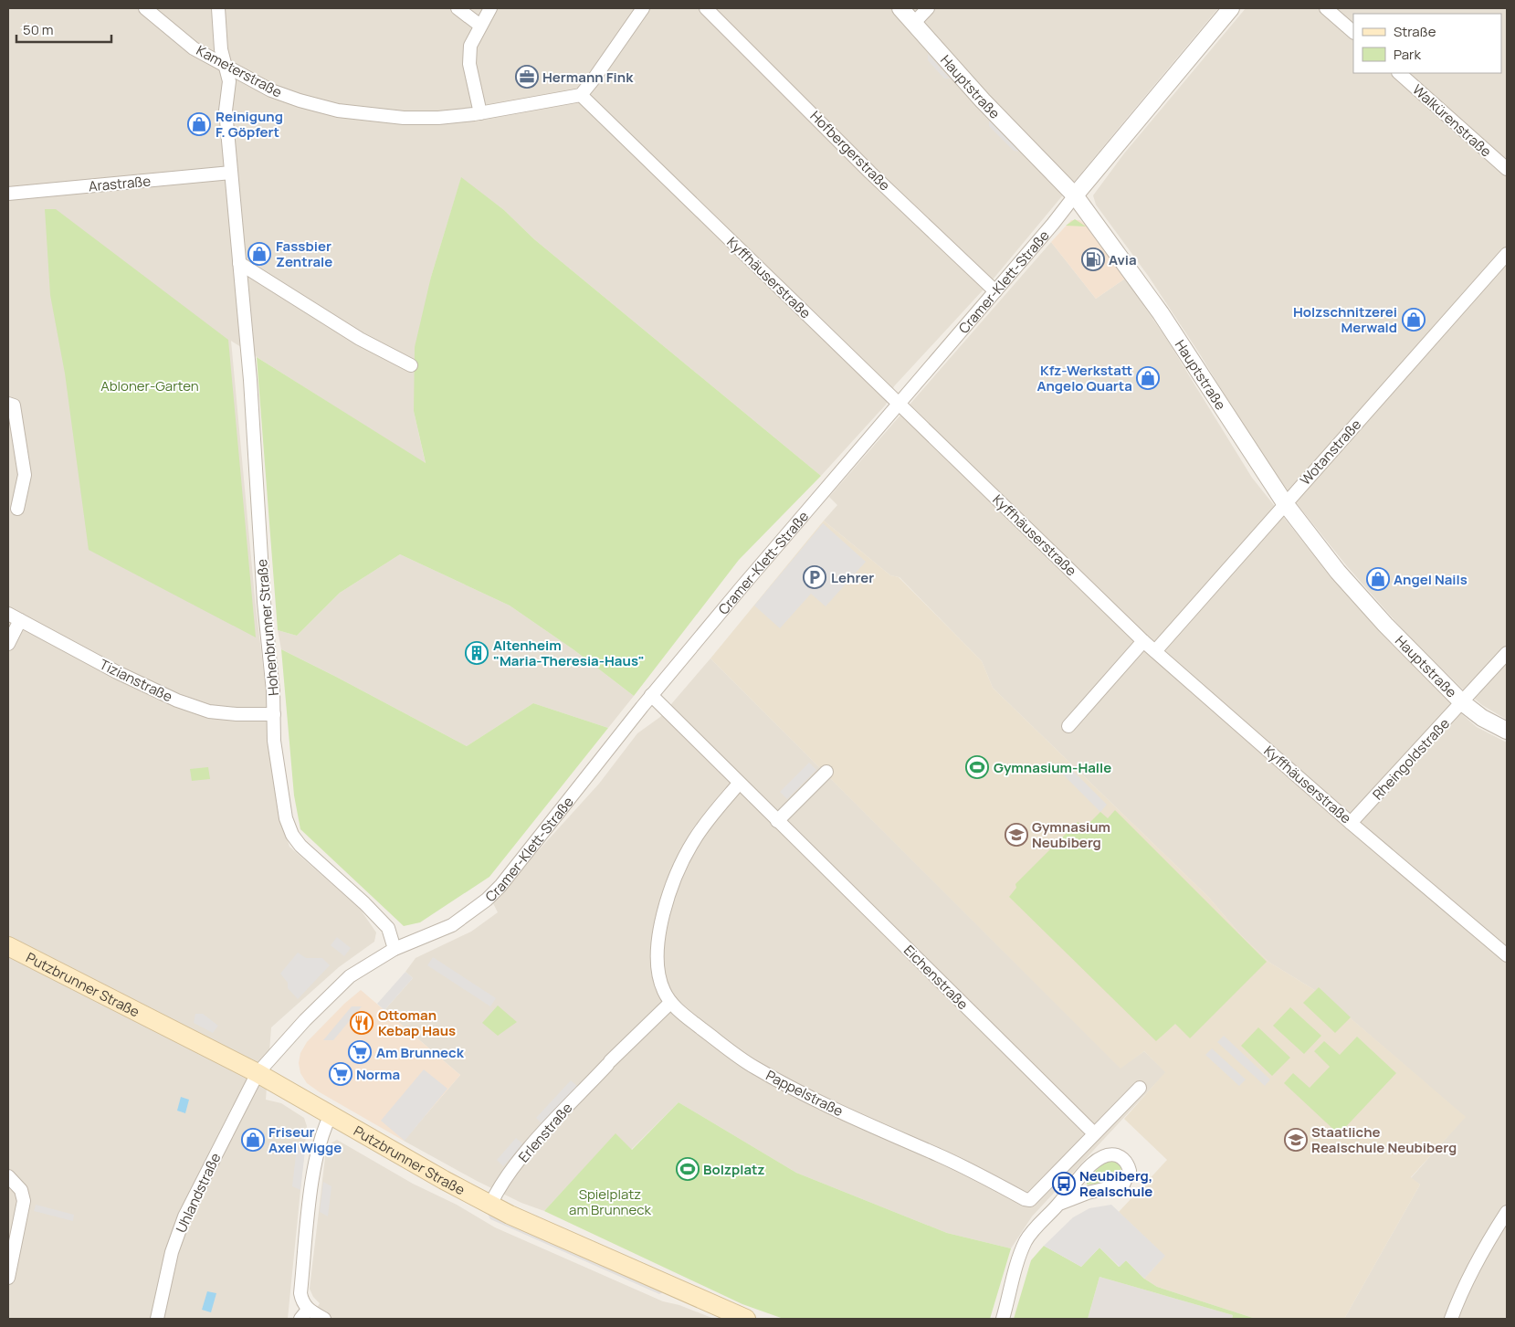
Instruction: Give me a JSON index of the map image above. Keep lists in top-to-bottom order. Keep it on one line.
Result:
{"streets":{"main road":["Putzbrunner Straße"],"street":["Kameterstraße","Hauptstraße","Walkürenstraße","Hofbergerstraße","Arastraße","Kyffhäuserstraße","Cramer-Klett-Straße","Wotanstraße","Hohenbrunner Straße","Tizianstraße","Rheingoldstraße","Eichenstraße","Pappelstraße","Erlenstraße","Uhlandstraße"]},"crossings":[["Kameterstraße","Kyffhäuserstraße"],["Kameterstraße","Hohenbrunner Straße"],["Hauptstraße","Cramer-Klett-Straße"],["Hauptstraße","Wotanstraße"],["Hauptstraße","Rheingoldstraße"],["Hofbergerstraße","Cramer-Klett-Straße"],["Arastraße","Hohenbrunner Straße"],["Kyffhäuserstraße","Cramer-Klett-Straße"],["Kyffhäuserstraße","Wotanstraße"],["Kyffhäuserstraße","Rheingoldstraße"],["Cramer-Klett-Straße","Hohenbrunner Straße"],["Cramer-Klett-Straße","Eichenstraße"],["Cramer-Klett-Straße","Putzbrunner Straße"],["Cramer-Klett-Straße","Uhlandstraße"],["Hohenbrunner Straße","Tizianstraße"],["Eichenstraße","Pappelstraße"],["Putzbrunner Straße","Erlenstraße"],["Putzbrunner Straße","Uhlandstraße"],["Pappelstraße","Erlenstraße"]],"parks":["Abloner-Garten","Spielplatz am Brunneck"],"places":{"office":["Hermann Fink"],"shop":["Reinigung F. Göpfert","Fassbier Zentrale","Holzschnitzerei Merwald","Kfz-Werkstatt Angelo Quarta","Angel Nails","Friseur Axel Wigge"],"fuel station":["Avia"],"parking":["Lehrer"],"building":["Altenheim \"Maria-Theresia-Haus\""],"sports":["Gymnasium-Halle","Bolzplatz"],"school or university":["Gymnasium Neubiberg","Staatliche Realschule Neubiberg"],"restaurant":["Ottoman Kebap Haus"],"supermarket":["Am Brunneck","Norma"],"bus stop":["Neubiberg, Realschule"]},"legend":["Straße","Park"],"scale_bar":"50 m"}
